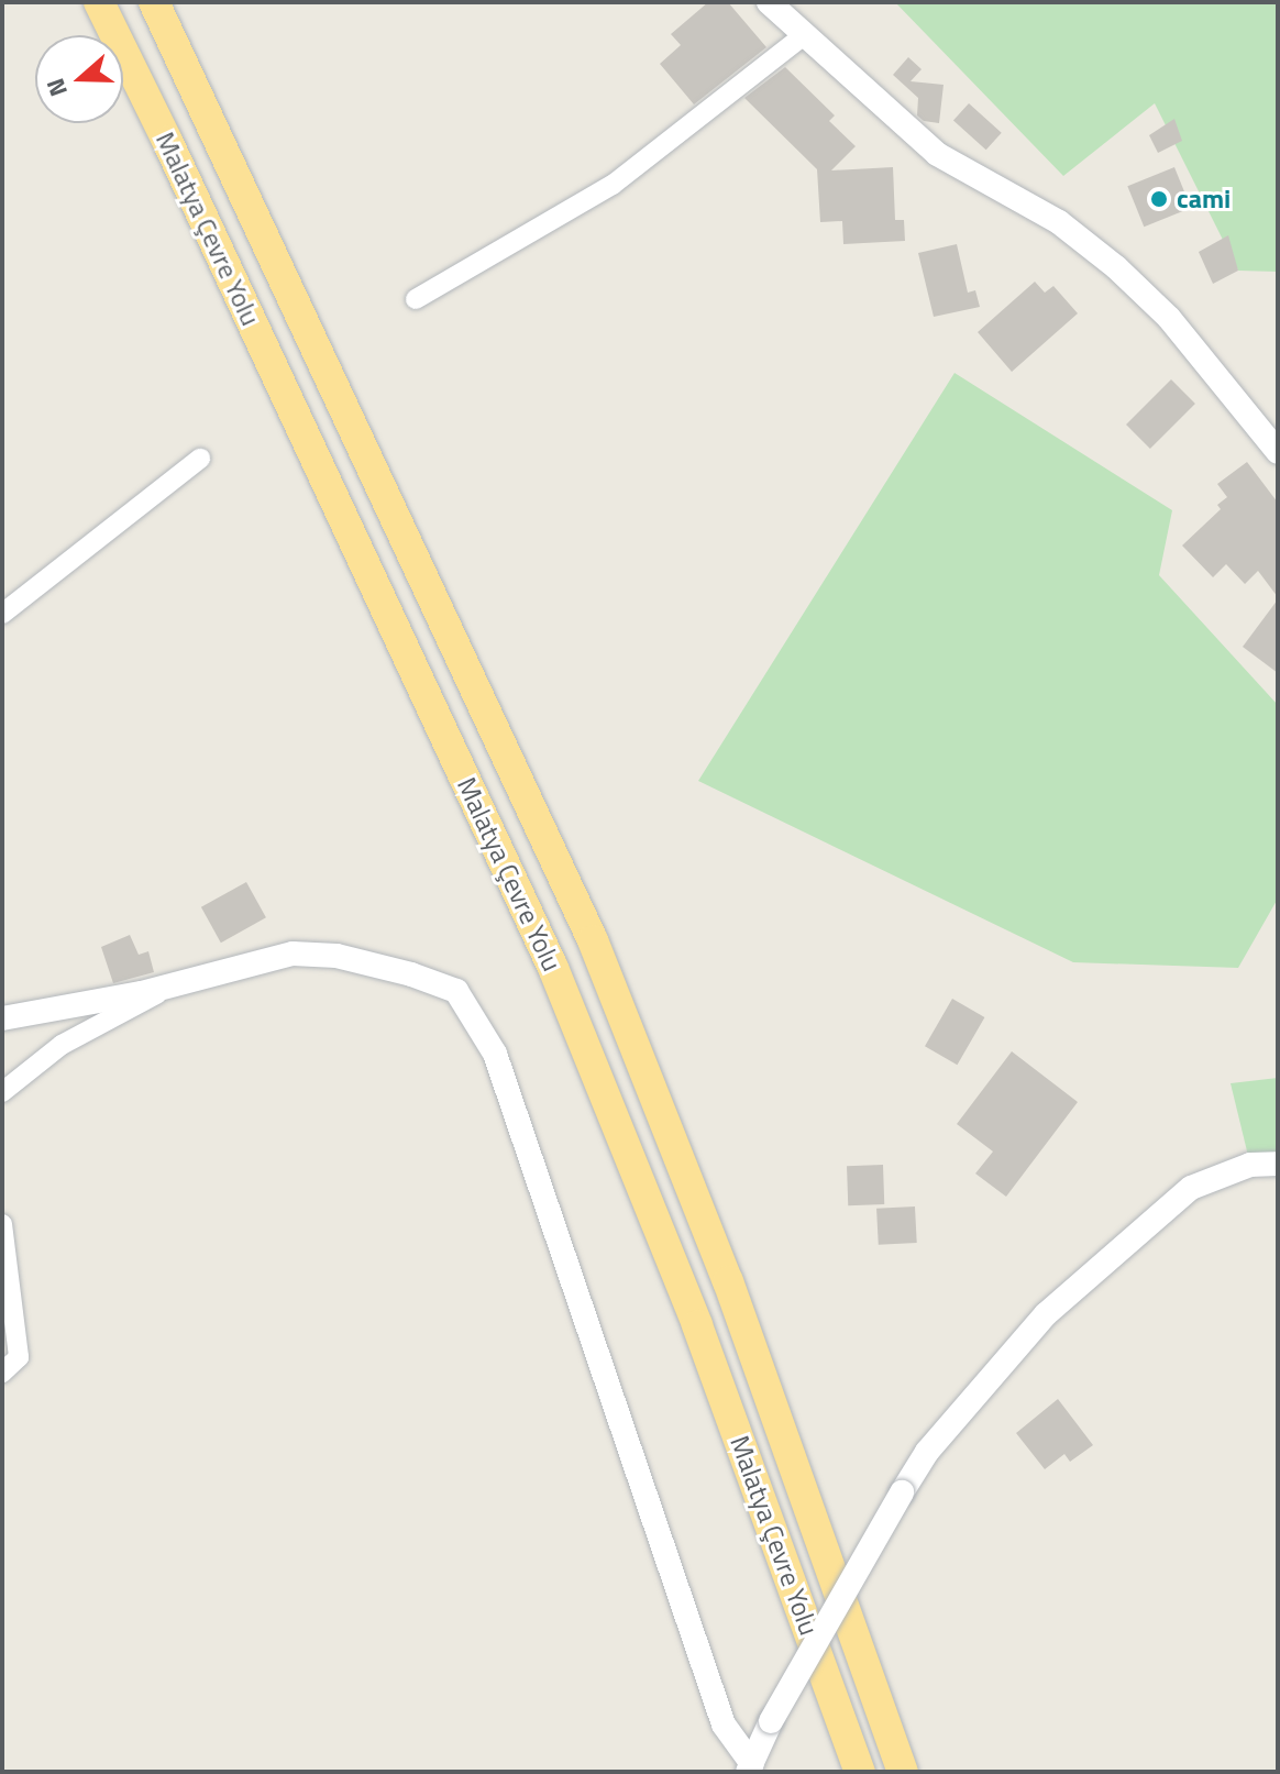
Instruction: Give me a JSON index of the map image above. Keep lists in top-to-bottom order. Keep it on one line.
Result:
{"streets":{"highway":["Malatya Çevre Yolu"]},"places":["cami"],"north":"left"}
